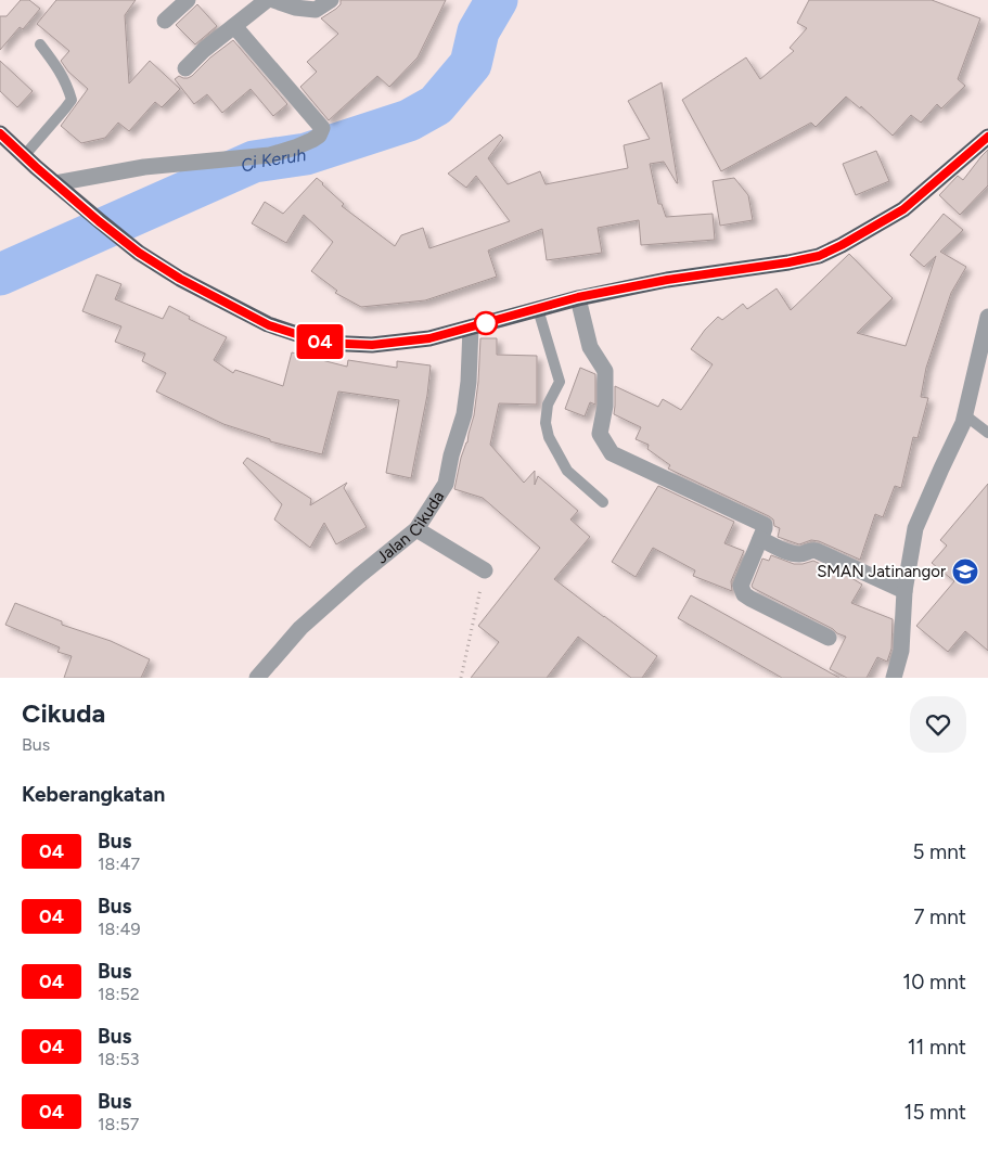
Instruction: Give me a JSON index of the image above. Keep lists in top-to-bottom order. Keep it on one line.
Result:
{"streets":{"street":["Jalan Cikuda"]},"water":["Ci Keruh"],"places":{"school or university":["SMAN Jatinangor"]},"lines":["bus line 04"],"page":{"on_map":"04","heading":[["Cikuda","Bus"],"Keberangkatan"],"list":[{"mark":"04","name":"Bus","note":"18:47","value":"5 mnt"},{"mark":"04","name":"Bus","note":"18:49","value":"7 mnt"},{"mark":"04","name":"Bus","note":"18:52","value":"10 mnt"},{"mark":"04","name":"Bus","note":"18:53","value":"11 mnt"},{"mark":"04","name":"Bus","note":"18:57","value":"15 mnt"}]}}
